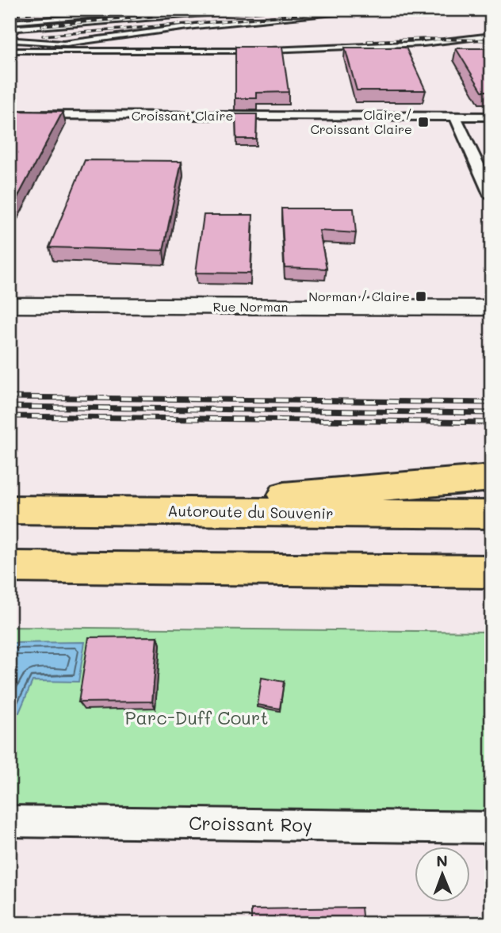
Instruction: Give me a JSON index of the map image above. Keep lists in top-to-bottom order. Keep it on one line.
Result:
{"streets":{"highway":["Autoroute du Souvenir"],"street":["Croissant Claire","Rue Norman","Croissant Roy"]},"parks":["Parc-Duff Court"],"places":{"transit":["Claire / Croissant Claire","Norman / Claire"]},"north":"top"}
